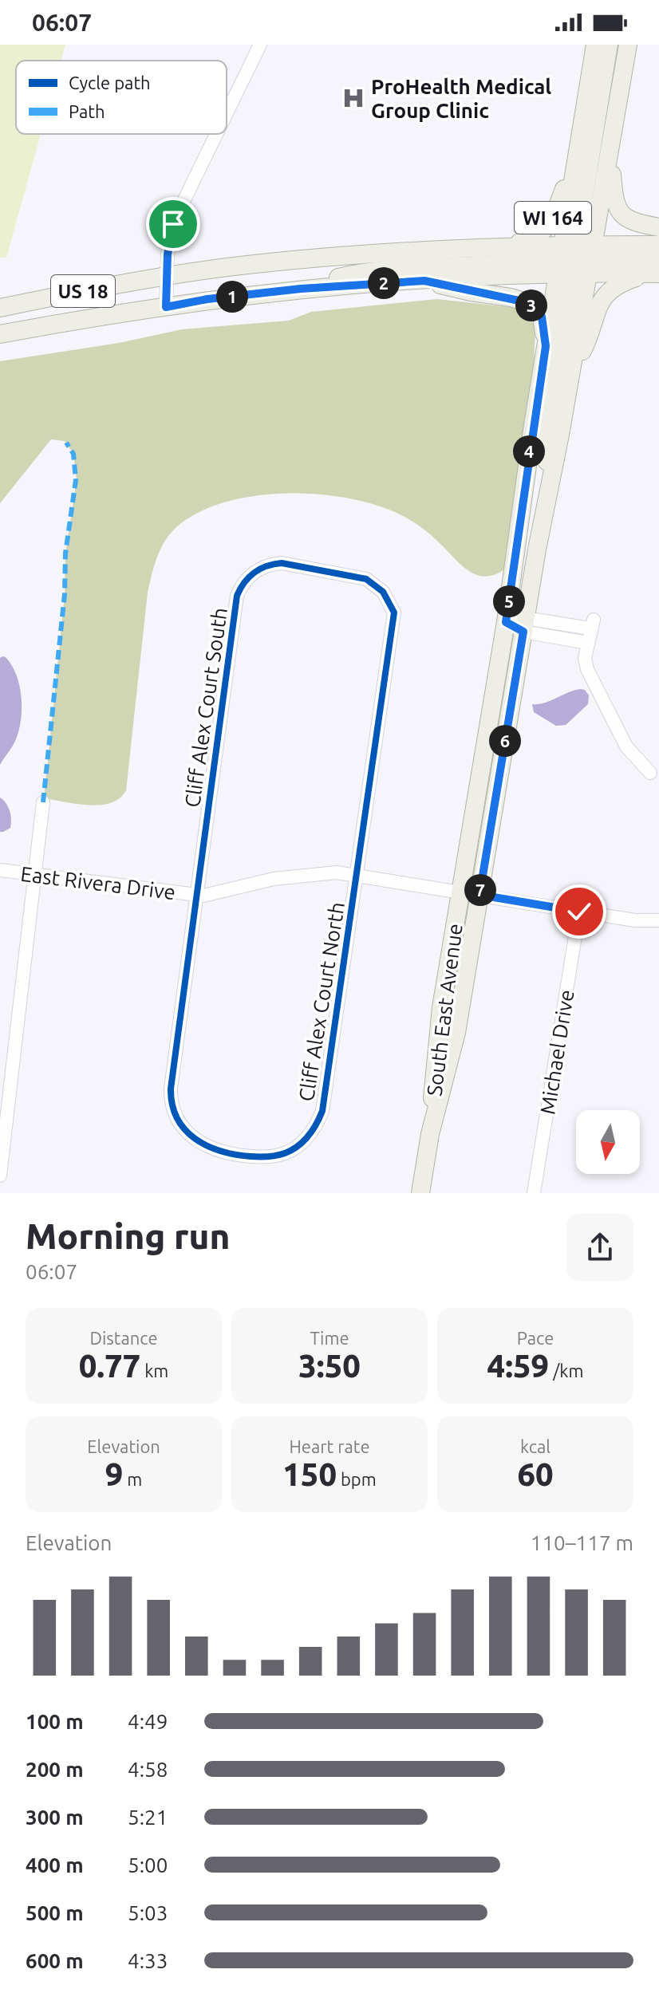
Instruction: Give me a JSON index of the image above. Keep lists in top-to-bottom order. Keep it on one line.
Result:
{"streets":{"main road":["WI 164","US 18","South East Avenue"],"street":["Cliff Alex Court South","East Rivera Drive","Cliff Alex Court North","Michael Drive"]},"crossings":[["WI 164","US 18"],["WI 164","South East Avenue"],["US 18","South East Avenue"],["Cliff Alex Court South","East Rivera Drive"],["Cliff Alex Court South","Cliff Alex Court North"],["East Rivera Drive","Cliff Alex Court North"],["East Rivera Drive","South East Avenue"],["East Rivera Drive","Michael Drive"]],"places":{"hospital":["ProHealth Medical Group Clinic"]},"legend":["Cycle path","Path"],"north":"bottom","page":{"status":"06:07","pins":["2","1","3","4","5","6","7"],"heading":["Morning run","06:07"],"stats":[["Distance","0.77 km"],["Time","3:50"],["Pace","4:59 /km"],["Elevation","9 m"],["Heart rate","150 bpm"],["kcal","60"]],"chart":["Elevation","110–117 m"],"list":[{"name":"100 m","note":"4:49"},{"name":"200 m","note":"4:58"},{"name":"300 m","note":"5:21"},{"name":"400 m","note":"5:00"},{"name":"500 m","note":"5:03"},{"name":"600 m","note":"4:33"}]}}
